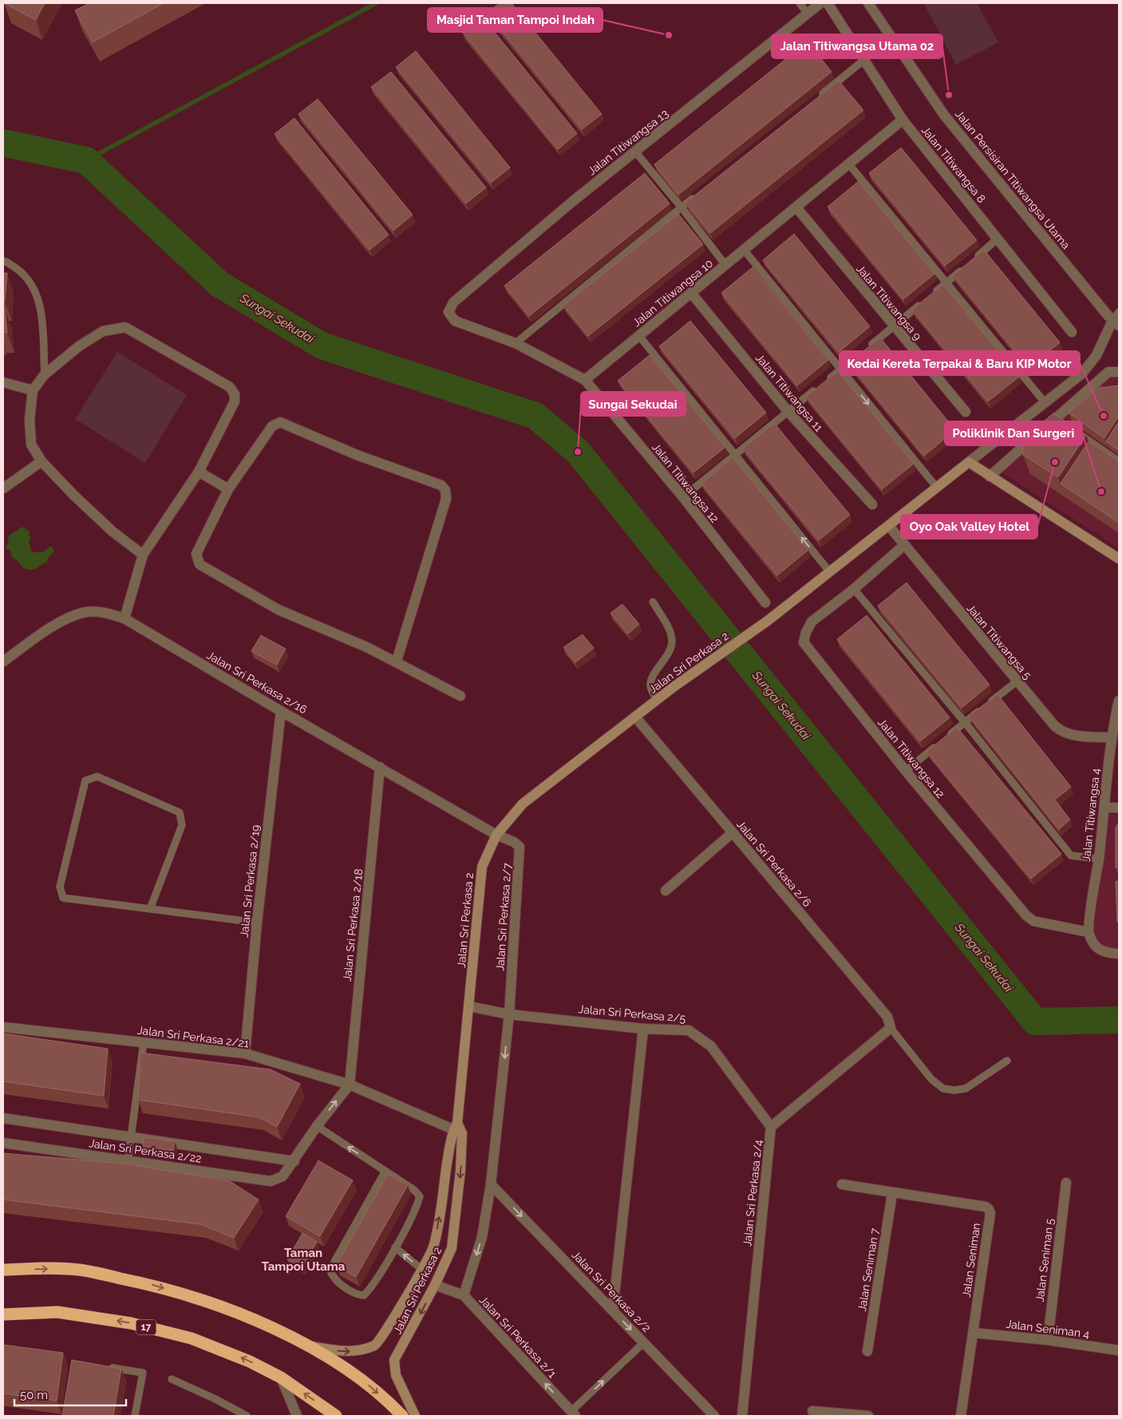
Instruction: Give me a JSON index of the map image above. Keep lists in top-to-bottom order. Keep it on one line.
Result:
{"streets":{"highway":["17"],"street":["Jalan Titiwangsa 13","Jalan Titiwangsa 8","Jalan Persisiran Titiwangsa Utama","Jalan Titiwangsa 10","Jalan Titiwangsa 9","Jalan Titiwangsa 11","Jalan Titiwangsa 12","Jalan Titiwangsa 5","Jalan Sri Perkasa 2","Jalan Sri Perkasa 2/16","Jalan Titiwangsa 4","Jalan Sri Perkasa 2/6","Jalan Sri Perkasa 2/19","Jalan Sri Perkasa 2/7","Jalan Sri Perkasa 2/18","Jalan Sri Perkasa 2/5","Jalan Sri Perkasa 2/21","Jalan Sri Perkasa 2/22","Jalan Sri Perkasa 2/4","Jalan Seniman","Jalan Seniman 5","Jalan Seniman 7","Jalan Sri Perkasa 2/2","Jalan Seniman 4","Jalan Sri Perkasa 2/1"]},"crossings":[["Jalan Titiwangsa 8","Jalan Titiwangsa 10"],["Jalan Persisiran Titiwangsa Utama","Jalan Sri Perkasa 2"],["Jalan Titiwangsa 10","Jalan Titiwangsa 9"],["Jalan Titiwangsa 10","Jalan Titiwangsa 11"],["Jalan Titiwangsa 10","Jalan Titiwangsa 12"],["Jalan Titiwangsa 12","Jalan Titiwangsa 5"],["Jalan Titiwangsa 12","Jalan Titiwangsa 4"],["Jalan Titiwangsa 5","Jalan Sri Perkasa 2"],["Jalan Titiwangsa 5","Jalan Titiwangsa 4"],["Jalan Sri Perkasa 2","Jalan Sri Perkasa 2/16"],["Jalan Sri Perkasa 2","Jalan Sri Perkasa 2/6"],["Jalan Sri Perkasa 2","Jalan Sri Perkasa 2/7"],["Jalan Sri Perkasa 2","Jalan Sri Perkasa 2/5"],["Jalan Sri Perkasa 2","Jalan Sri Perkasa 2/21"],["Jalan Sri Perkasa 2","Jalan Sri Perkasa 2/1"],["Jalan Sri Perkasa 2/16","Jalan Sri Perkasa 2/19"],["Jalan Sri Perkasa 2/16","Jalan Sri Perkasa 2/7"],["Jalan Sri Perkasa 2/16","Jalan Sri Perkasa 2/18"],["Jalan Sri Perkasa 2/6","Jalan Sri Perkasa 2/4"],["Jalan Sri Perkasa 2/19","Jalan Sri Perkasa 2/21"],["Jalan Sri Perkasa 2/7","Jalan Sri Perkasa 2/5"],["Jalan Sri Perkasa 2/18","Jalan Sri Perkasa 2/21"],["Jalan Sri Perkasa 2/5","Jalan Sri Perkasa 2/4"],["Jalan Seniman","Jalan Seniman 7"],["Jalan Seniman","Jalan Seniman 4"],["Jalan Seniman 5","Jalan Seniman 4"]],"one_way":["Jalan Sri Perkasa 2/2","Jalan Sri Perkasa 2/1"],"districts":["Taman Tampoi Utama"],"water":["Sungai Sekudai"],"places":["Masjid Taman Tampoi Indah","Jalan Titiwangsa Utama 02","Kedai Kereta Terpakai & Baru KIP Motor","Sungai Sekudai","Oyo Oak Valley Hotel","Poliklinik Dan Surgeri"],"scale_bar":"50 m"}
